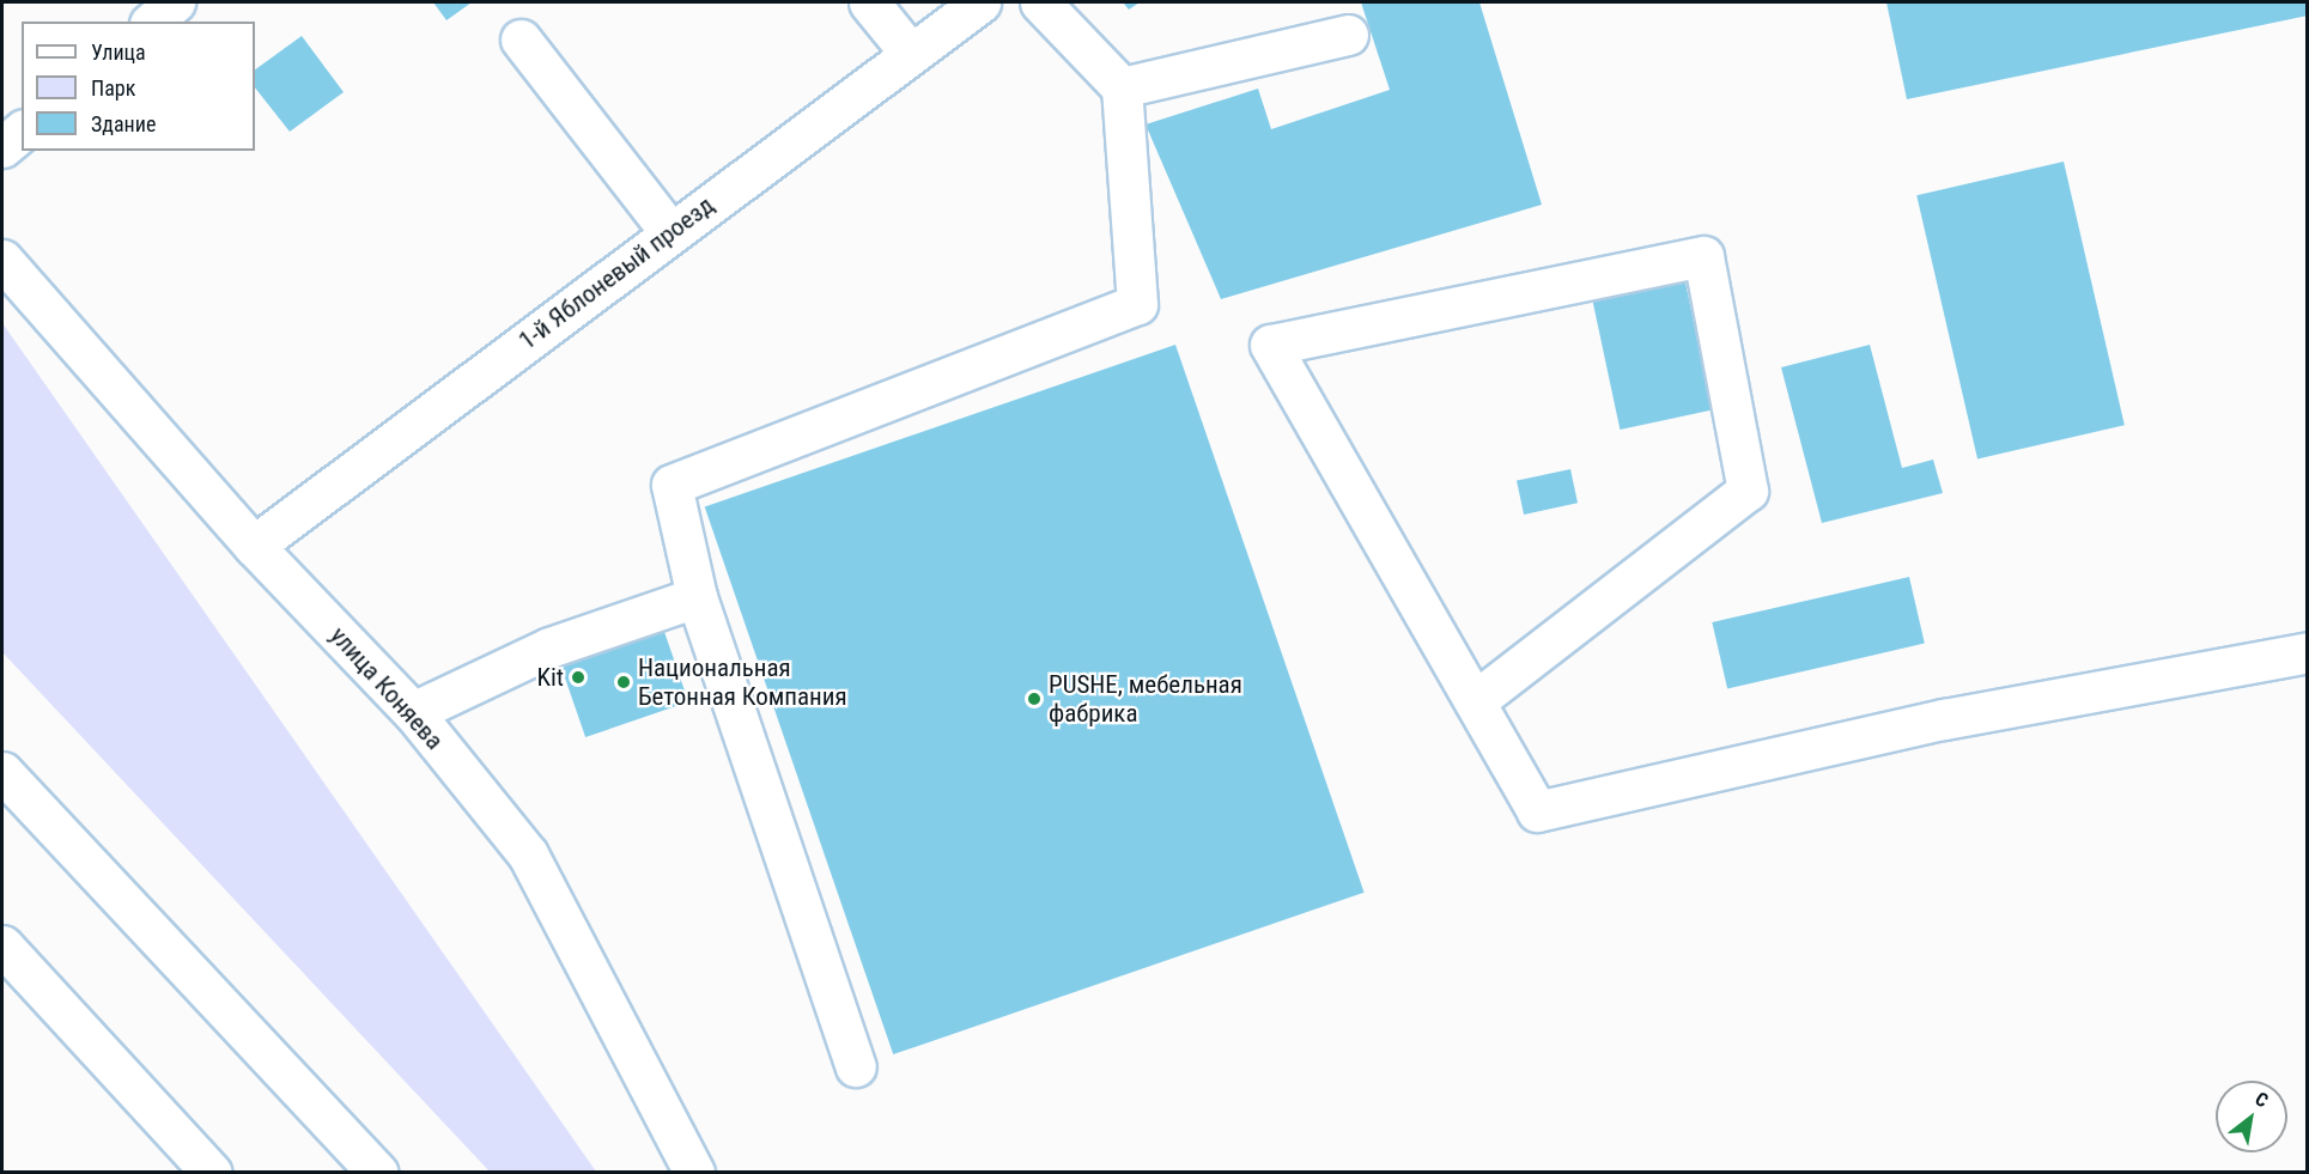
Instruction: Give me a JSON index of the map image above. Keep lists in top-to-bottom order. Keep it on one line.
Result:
{"streets":{"street":["1-й Яблоневый проезд","улица Коняева"]},"crossings":[["1-й Яблоневый проезд","улица Коняева"]],"places":["Kit","Национальная Бетонная Компания","PUSHE, мебельная фабрика"],"legend":["Улица","Парк","Здание"],"north":"top right"}
